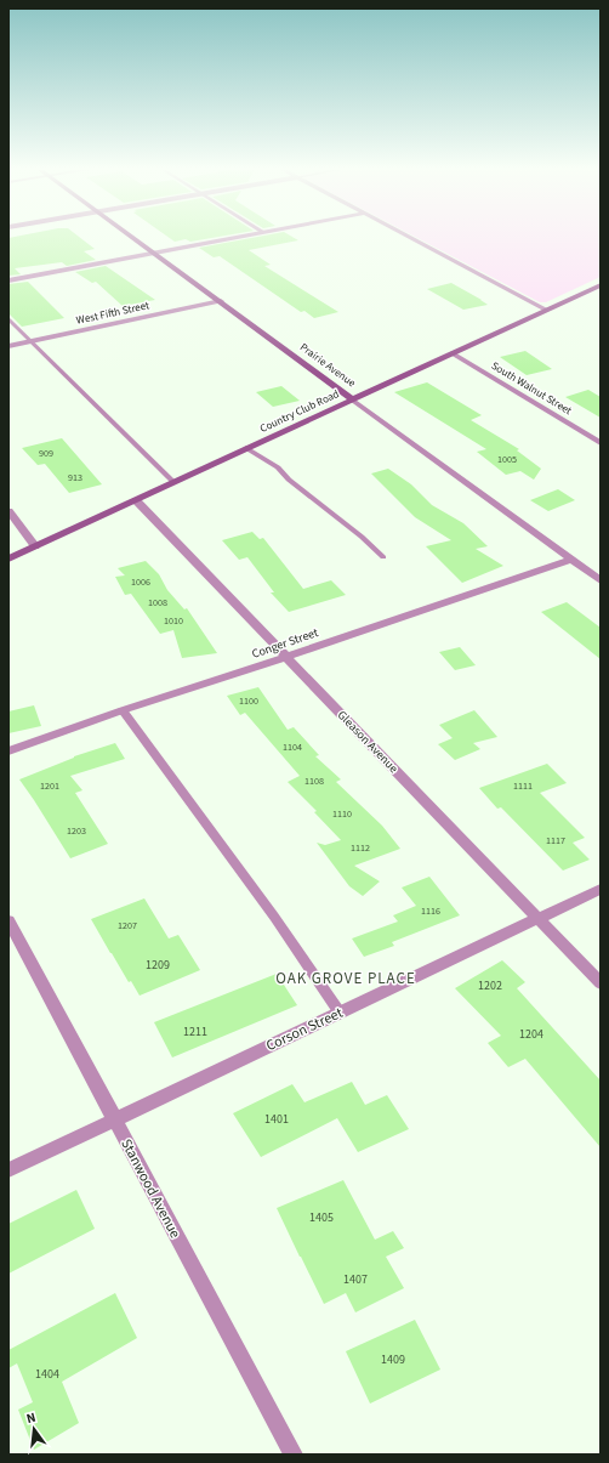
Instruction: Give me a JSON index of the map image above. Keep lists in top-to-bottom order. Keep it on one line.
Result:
{"streets":{"street":["West Fifth Street","Prairie Avenue","South Walnut Street","Country Club Road","Conger Street","Gleason Avenue","Corson Street","Stanwood Avenue"]},"crossings":[["West Fifth Street","Prairie Avenue"],["Prairie Avenue","Country Club Road"],["Prairie Avenue","Conger Street"],["South Walnut Street","Country Club Road"],["Country Club Road","Gleason Avenue"],["Conger Street","Gleason Avenue"],["Gleason Avenue","Corson Street"],["Corson Street","Stanwood Avenue"]],"districts":["OAK GROVE PLACE"],"house_numbers":["909","1005","913","1006","1008","1010","1100","1104","1108","1201","1111","1110","1203","1117","1112","1116","1207","1209","1202","1211","1204","1401","1405","1407","1409","1404"],"north":"top"}
